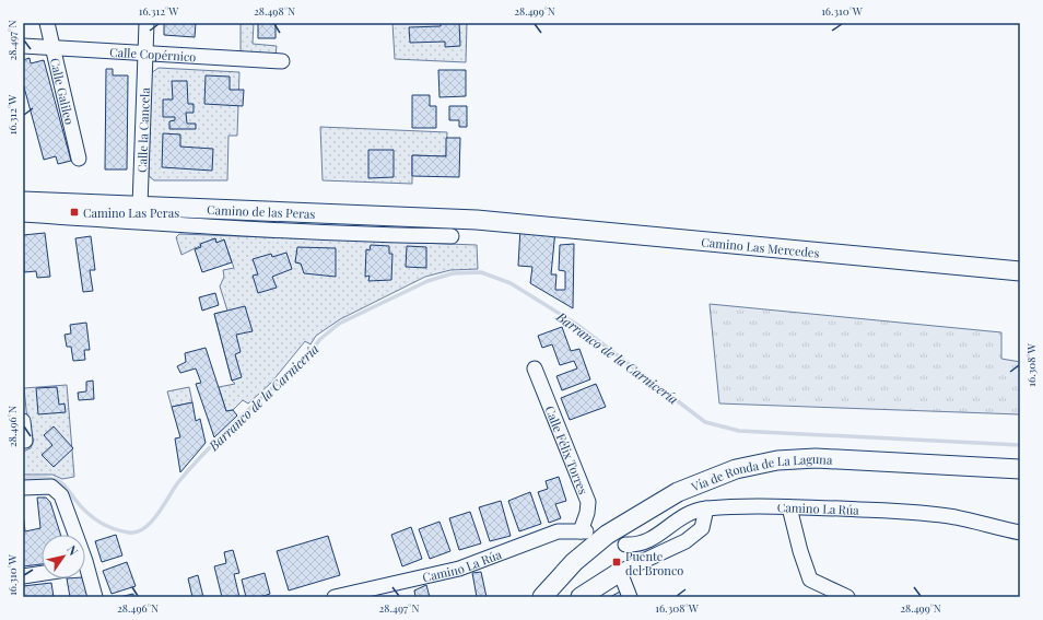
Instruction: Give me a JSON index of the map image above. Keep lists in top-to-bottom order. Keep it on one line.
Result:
{"streets":{"main road":["Camino de las Peras","Camino Las Mercedes","Vía de Ronda de La Laguna"],"street":["Calle Copérnico","Calle Galileo","Calle la Cancela","Calle Félix Torres","Camino La Rúa"]},"crossings":[["Calle Copérnico","Calle Galileo"],["Calle Copérnico","Calle la Cancela"],["Calle la Cancela","Camino de las Peras"],["Camino de las Peras","Camino Las Mercedes"],["Calle Félix Torres","Camino La Rúa"]],"water":["Barranco de la Carnicería"],"places":{"transit":["Camino Las Peras","Puente del Bronco"]},"north":"top right","coordinates":["16.312°W","28.498°N","28.499°N","16.310°W","28.497°N","16.308°W","28.496°N"]}
